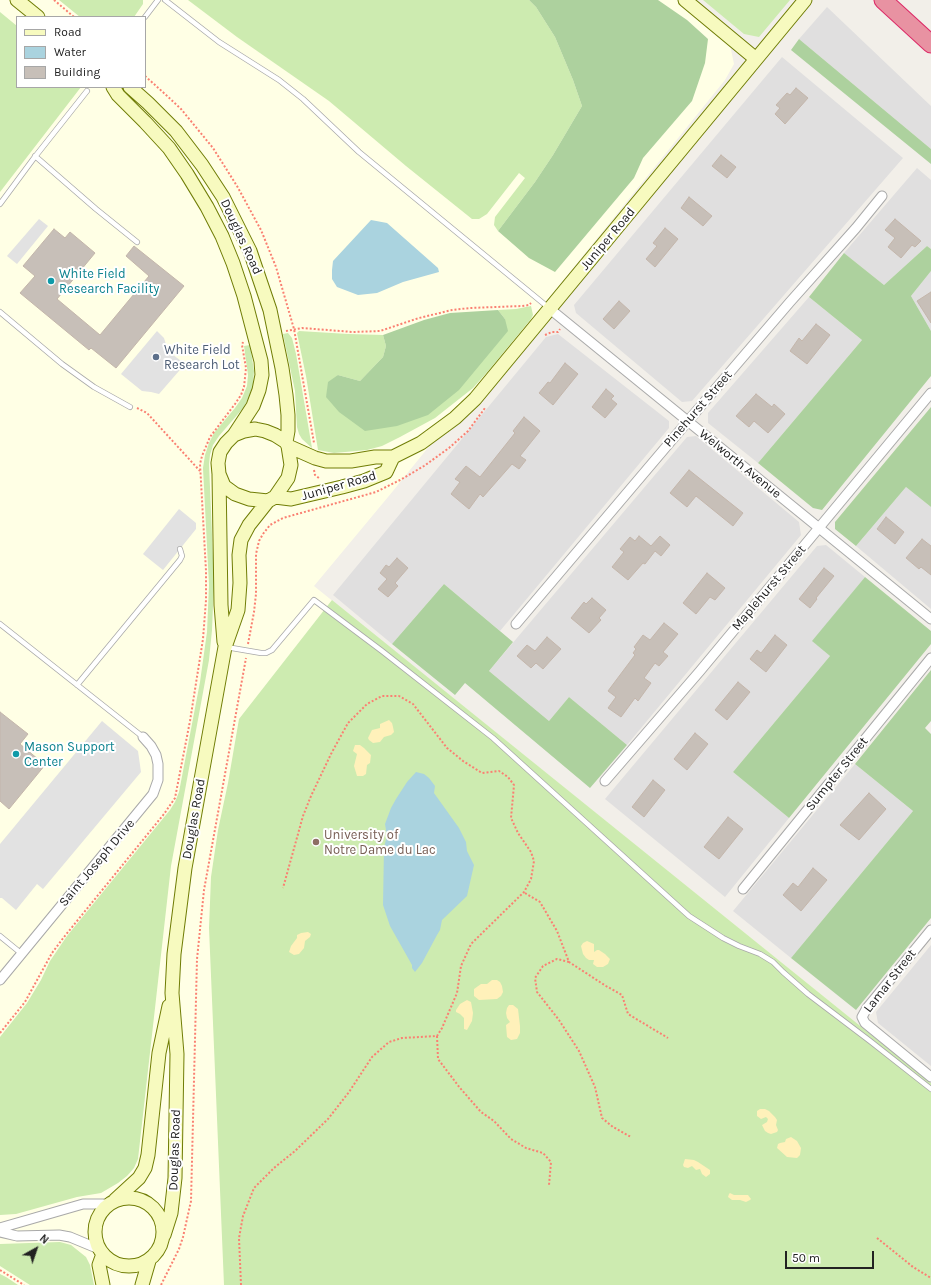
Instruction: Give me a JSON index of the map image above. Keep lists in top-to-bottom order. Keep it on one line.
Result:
{"streets":{"street":["Douglas Road","Juniper Road","Pinehurst Street","Welworth Avenue","Maplehurst Street","Sumpter Street","Saint Joseph Drive","Lamar Street"]},"crossings":[["Douglas Road","Juniper Road"],["Juniper Road","Welworth Avenue"],["Pinehurst Street","Welworth Avenue"],["Welworth Avenue","Maplehurst Street"]],"places":["White Field Research Facility","White Field Research Lot","Mason Support Center","University of Notre Dame du Lac"],"legend":["Road","Water","Building"],"scale_bar":"50 m","north":"top right"}
